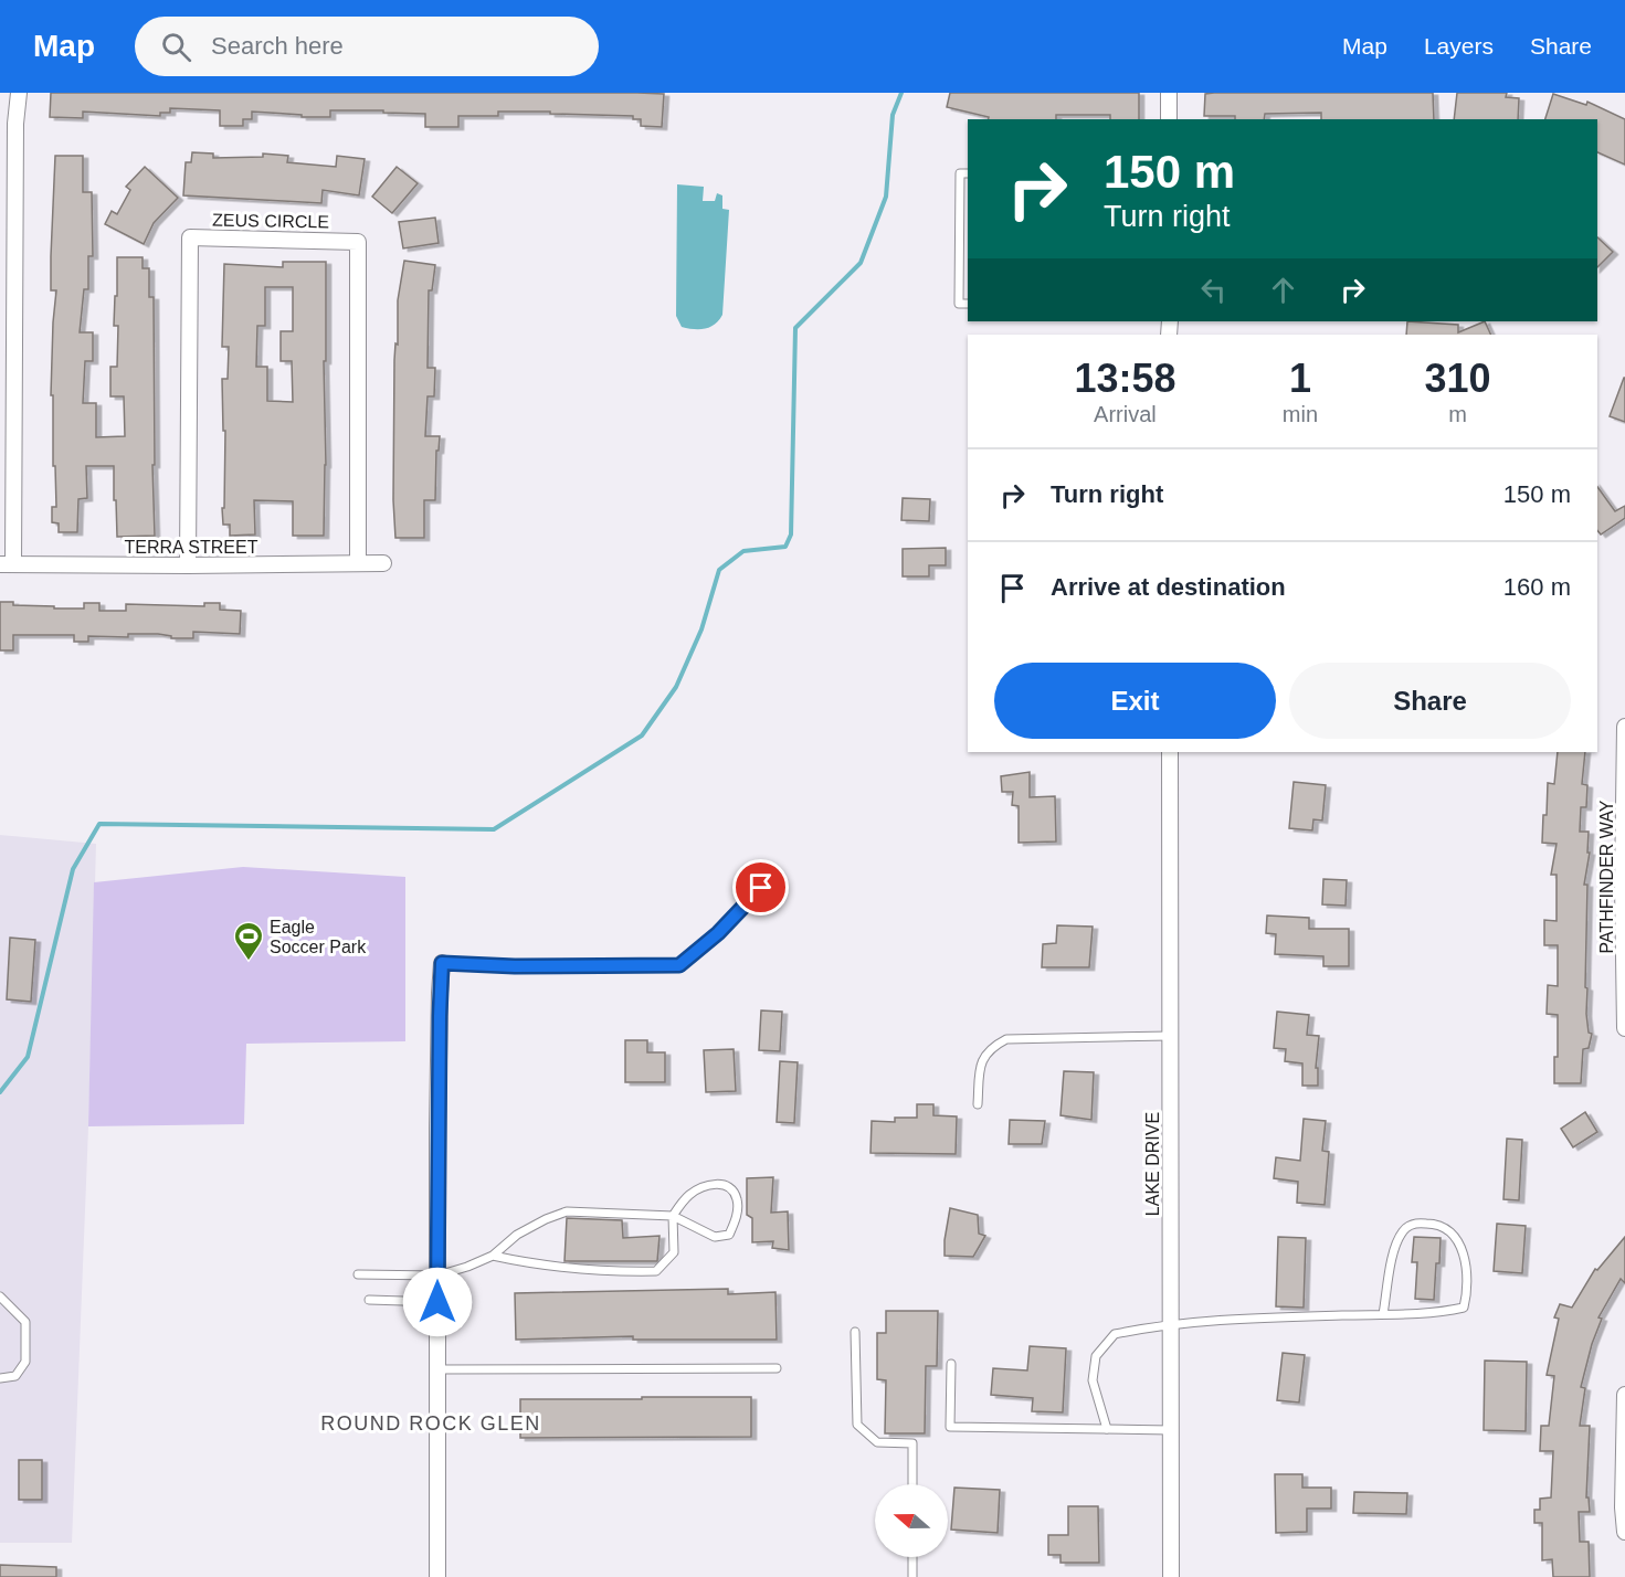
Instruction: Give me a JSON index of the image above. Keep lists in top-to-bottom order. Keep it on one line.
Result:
{"streets":{"street":["ZEUS CIRCLE","TERRA STREET","PATHFINDER WAY","LAKE DRIVE"]},"crossings":[["ZEUS CIRCLE","TERRA STREET"]],"districts":["ROUND ROCK GLEN"],"places":{"sports":["Eagle Soccer Park"]},"north":"left","page":{"header":"Map","search":"Search here","nav":["Map","Layers","Share"],"turn":["150 m","Turn right"],"eta":["13:58","Arrival","1","min","310","m"],"list":[{"name":"Turn right","value":"150 m"},{"name":"Arrive at destination","value":"160 m"}],"buttons":["Exit","Share"]}}
